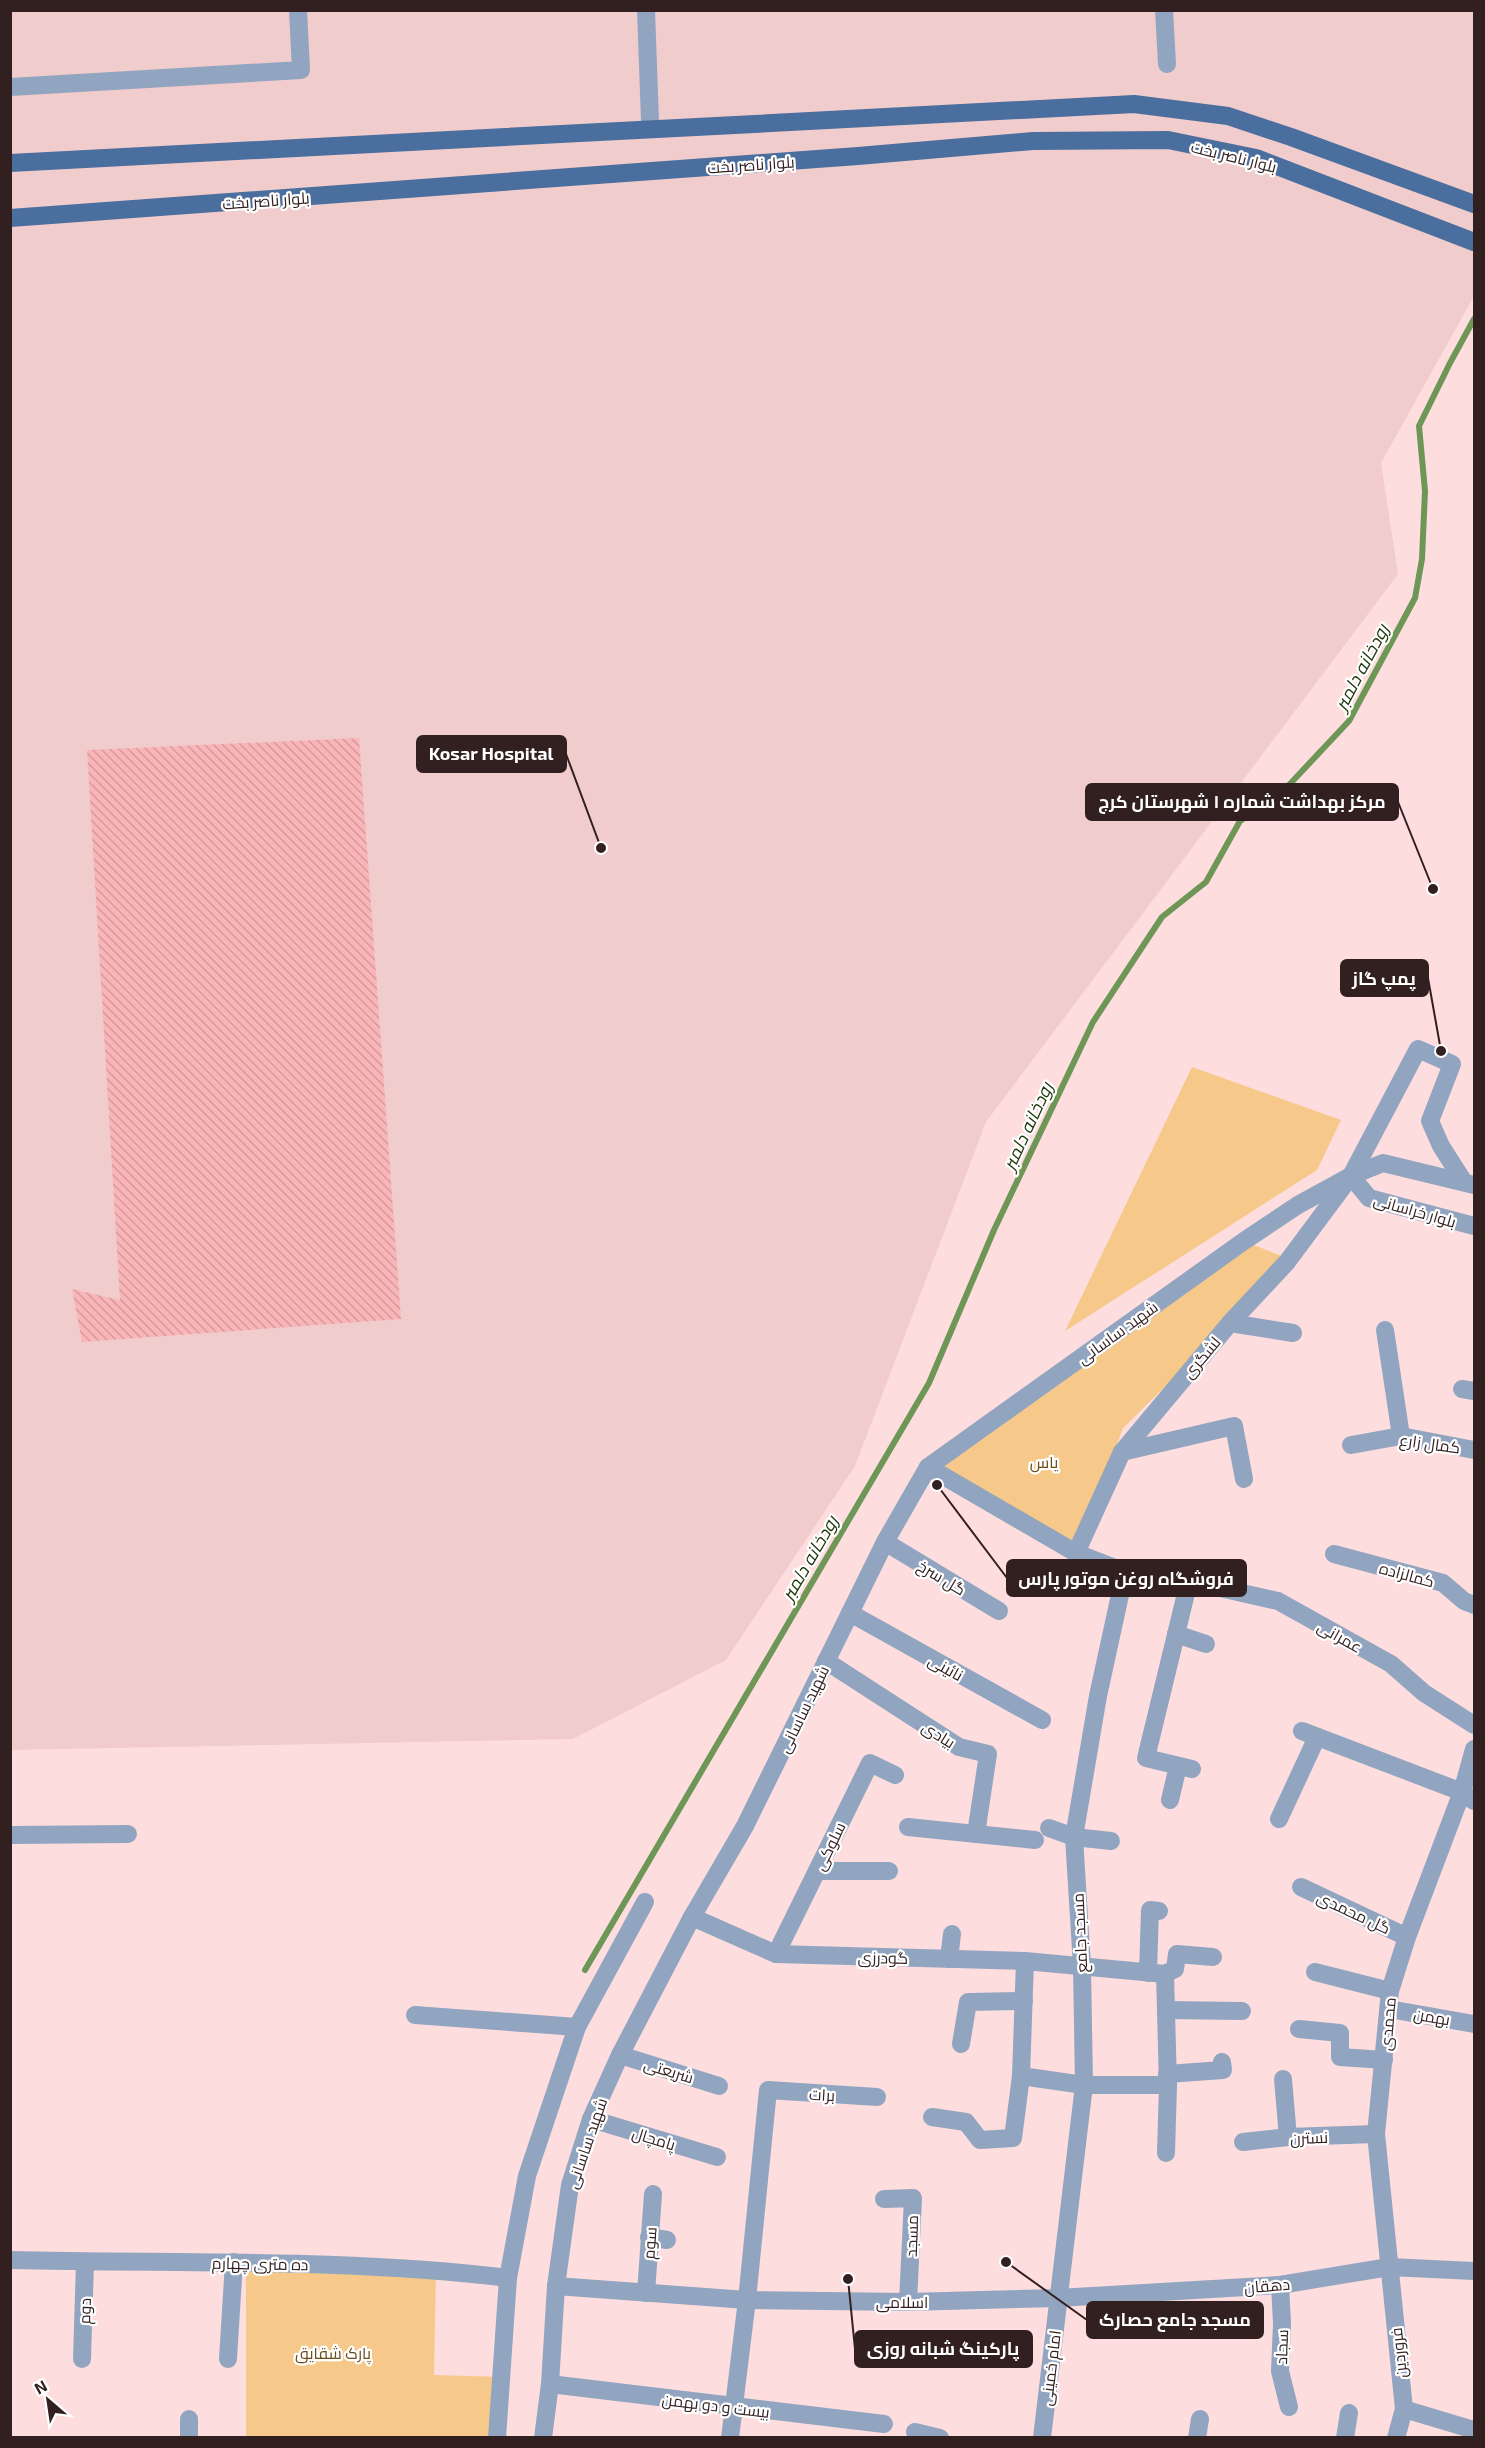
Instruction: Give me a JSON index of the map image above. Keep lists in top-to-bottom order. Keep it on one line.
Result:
{"streets":{"main road":["بلوار ناصر بخت"],"street":["بلوار خراسانی","شهید ساسانی","لشگری","کمال زارع","کمالزاده","گل سرخ","عمرانی","نائینی","بیادی","سلوکی","گل محمدی","مسجد جامع","گودرزی","بهمن","محمدی","شریعتی","برات","نسترن","پامچال","مسجد","سوم","ده متری چهارم","دهقان","اسلامی","دوم","سجاد","فروردین","امام خمینی","بیست و دو بهمن"]},"crossings":[["بلوار خراسانی","شهید ساسانی"],["بلوار خراسانی","لشگری"],["شهید ساسانی","لشگری"],["شهید ساسانی","گل سرخ"],["شهید ساسانی","عمرانی"],["شهید ساسانی","نائینی"],["شهید ساسانی","بیادی"],["شهید ساسانی","گودرزی"],["شهید ساسانی","شریعتی"],["شهید ساسانی","پامچال"],["شهید ساسانی","اسلامی"],["شهید ساسانی","بیست و دو بهمن"],["لشگری","عمرانی"],["عمرانی","مسجد جامع"],["سلوکی","گودرزی"],["گل محمدی","محمدی"],["مسجد جامع","گودرزی"],["مسجد جامع","دهقان"],["مسجد جامع","اسلامی"],["مسجد جامع","امام خمینی"],["بهمن","محمدی"],["محمدی","نسترن"],["محمدی","دهقان"],["محمدی","فروردین"],["برات","اسلامی"],["مسجد","اسلامی"],["سوم","اسلامی"],["ده متری چهارم","دوم"],["دهقان","اسلامی"],["دهقان","سجاد"],["دهقان","فروردین"],["دهقان","امام خمینی"],["اسلامی","امام خمینی"]],"water":["رودخانه دلمبر"],"parks":["یاس","پارک شقایق"],"places":["Kosar Hospital","مرکز بهداشت شماره ۱ شهرستان کرج","پمپ گاز","فروشگاه روغن موتور پارس","مسجد جامع حصارک","پارکینگ شبانه روزی"],"north":"top left"}
